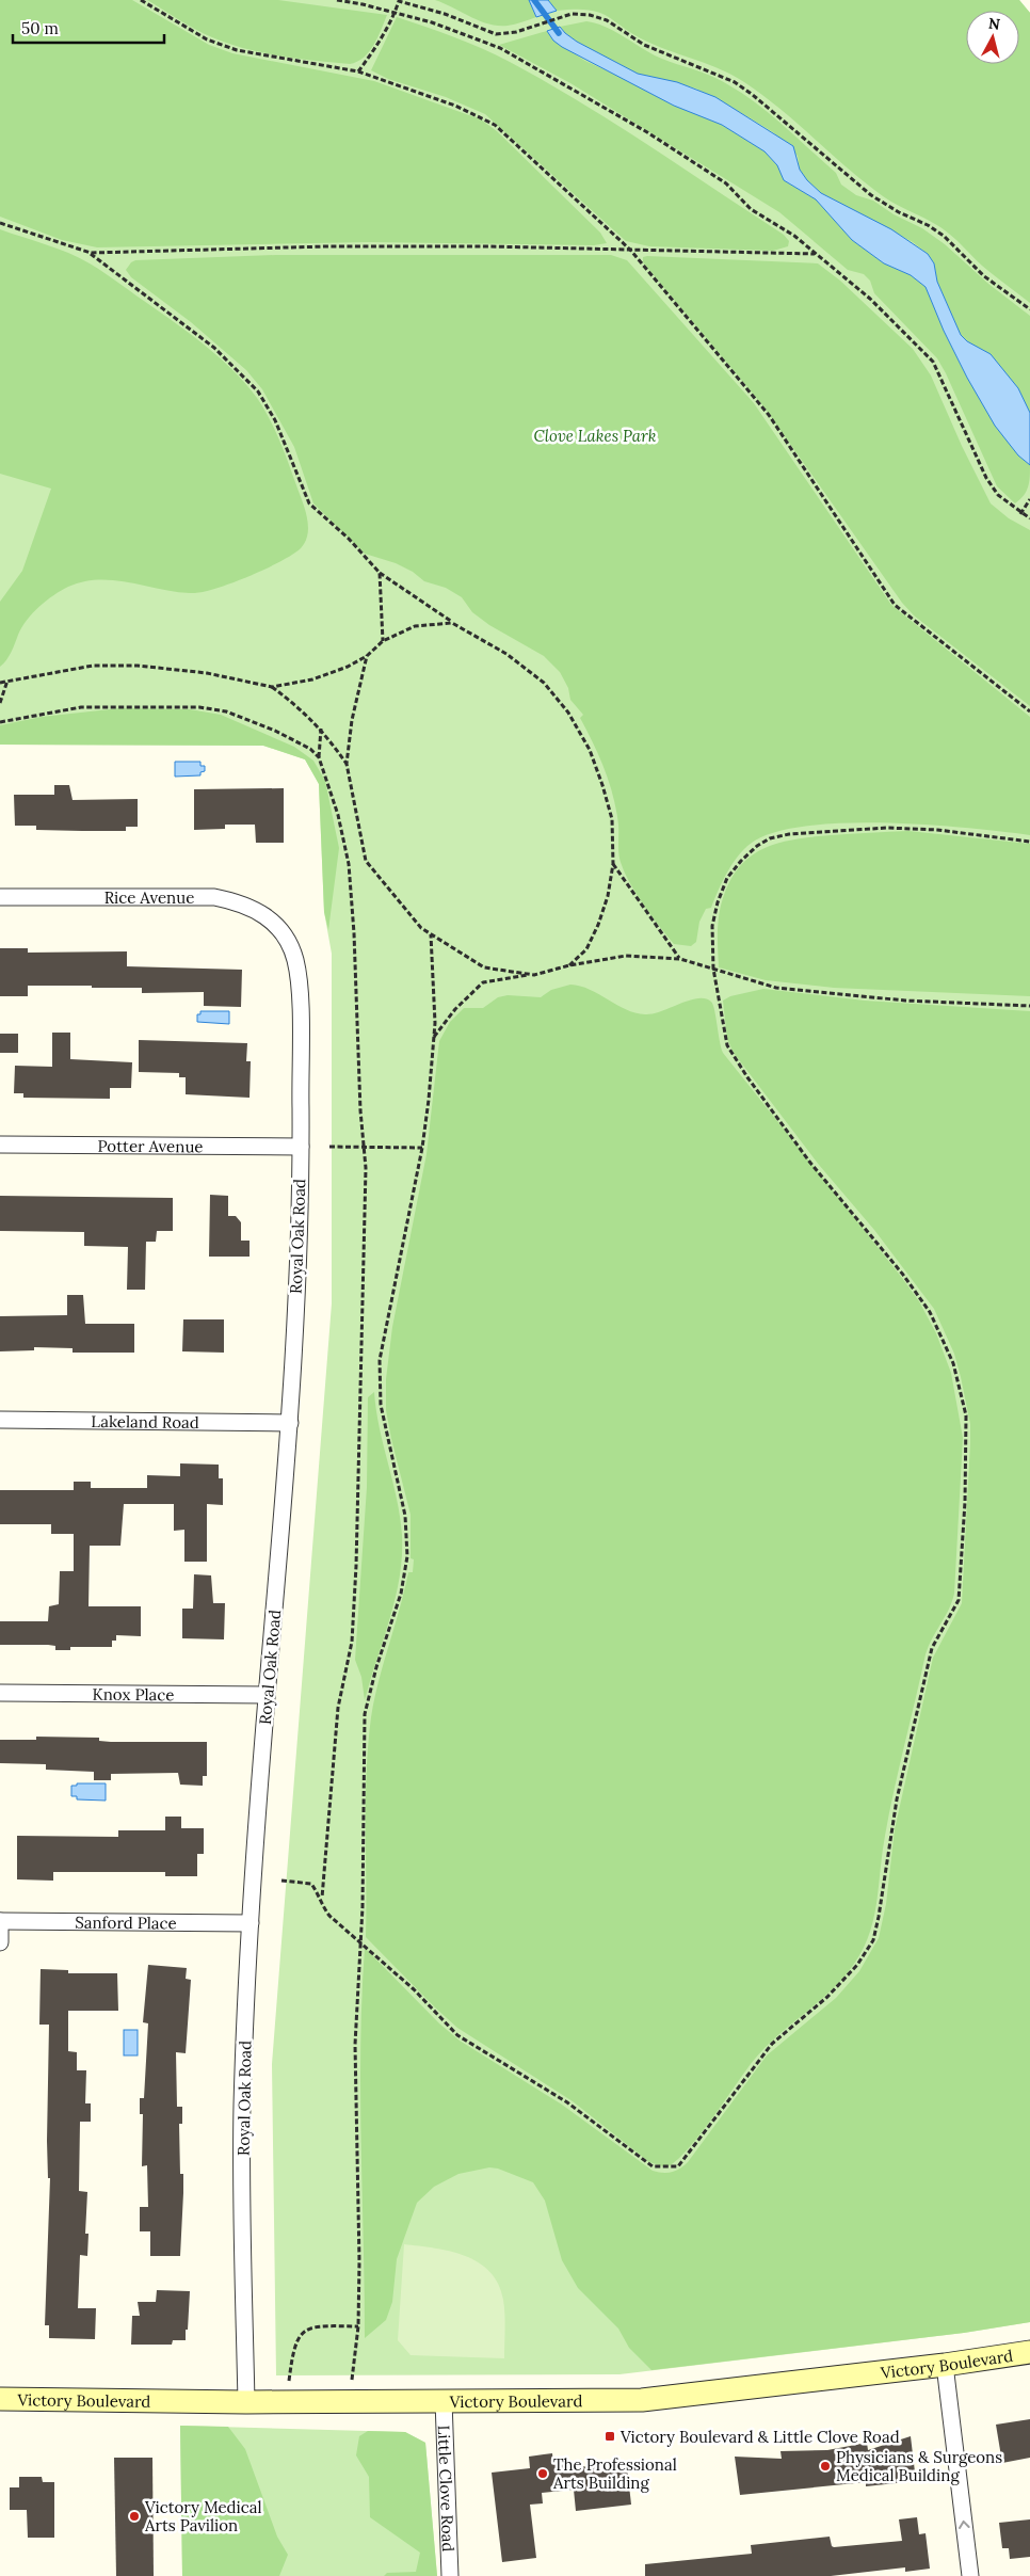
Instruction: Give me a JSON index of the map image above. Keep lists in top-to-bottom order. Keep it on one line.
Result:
{"streets":{"main road":["Victory Boulevard"],"street":["Rice Avenue","Potter Avenue","Royal Oak Road","Lakeland Road","Knox Place","Sanford Place","Little Clove Road"]},"crossings":[["Rice Avenue","Royal Oak Road"],["Potter Avenue","Royal Oak Road"],["Royal Oak Road","Lakeland Road"],["Royal Oak Road","Knox Place"],["Royal Oak Road","Sanford Place"],["Royal Oak Road","Victory Boulevard"],["Victory Boulevard","Little Clove Road"]],"parks":["Clove Lakes Park"],"places":{"transit":["Victory Boulevard & Little Clove Road"],"other":["Physicians & Surgeons Medical Building","The Professional Arts Building","Victory Medical Arts Pavilion"]},"scale_bar":"50 m","north":"top"}
